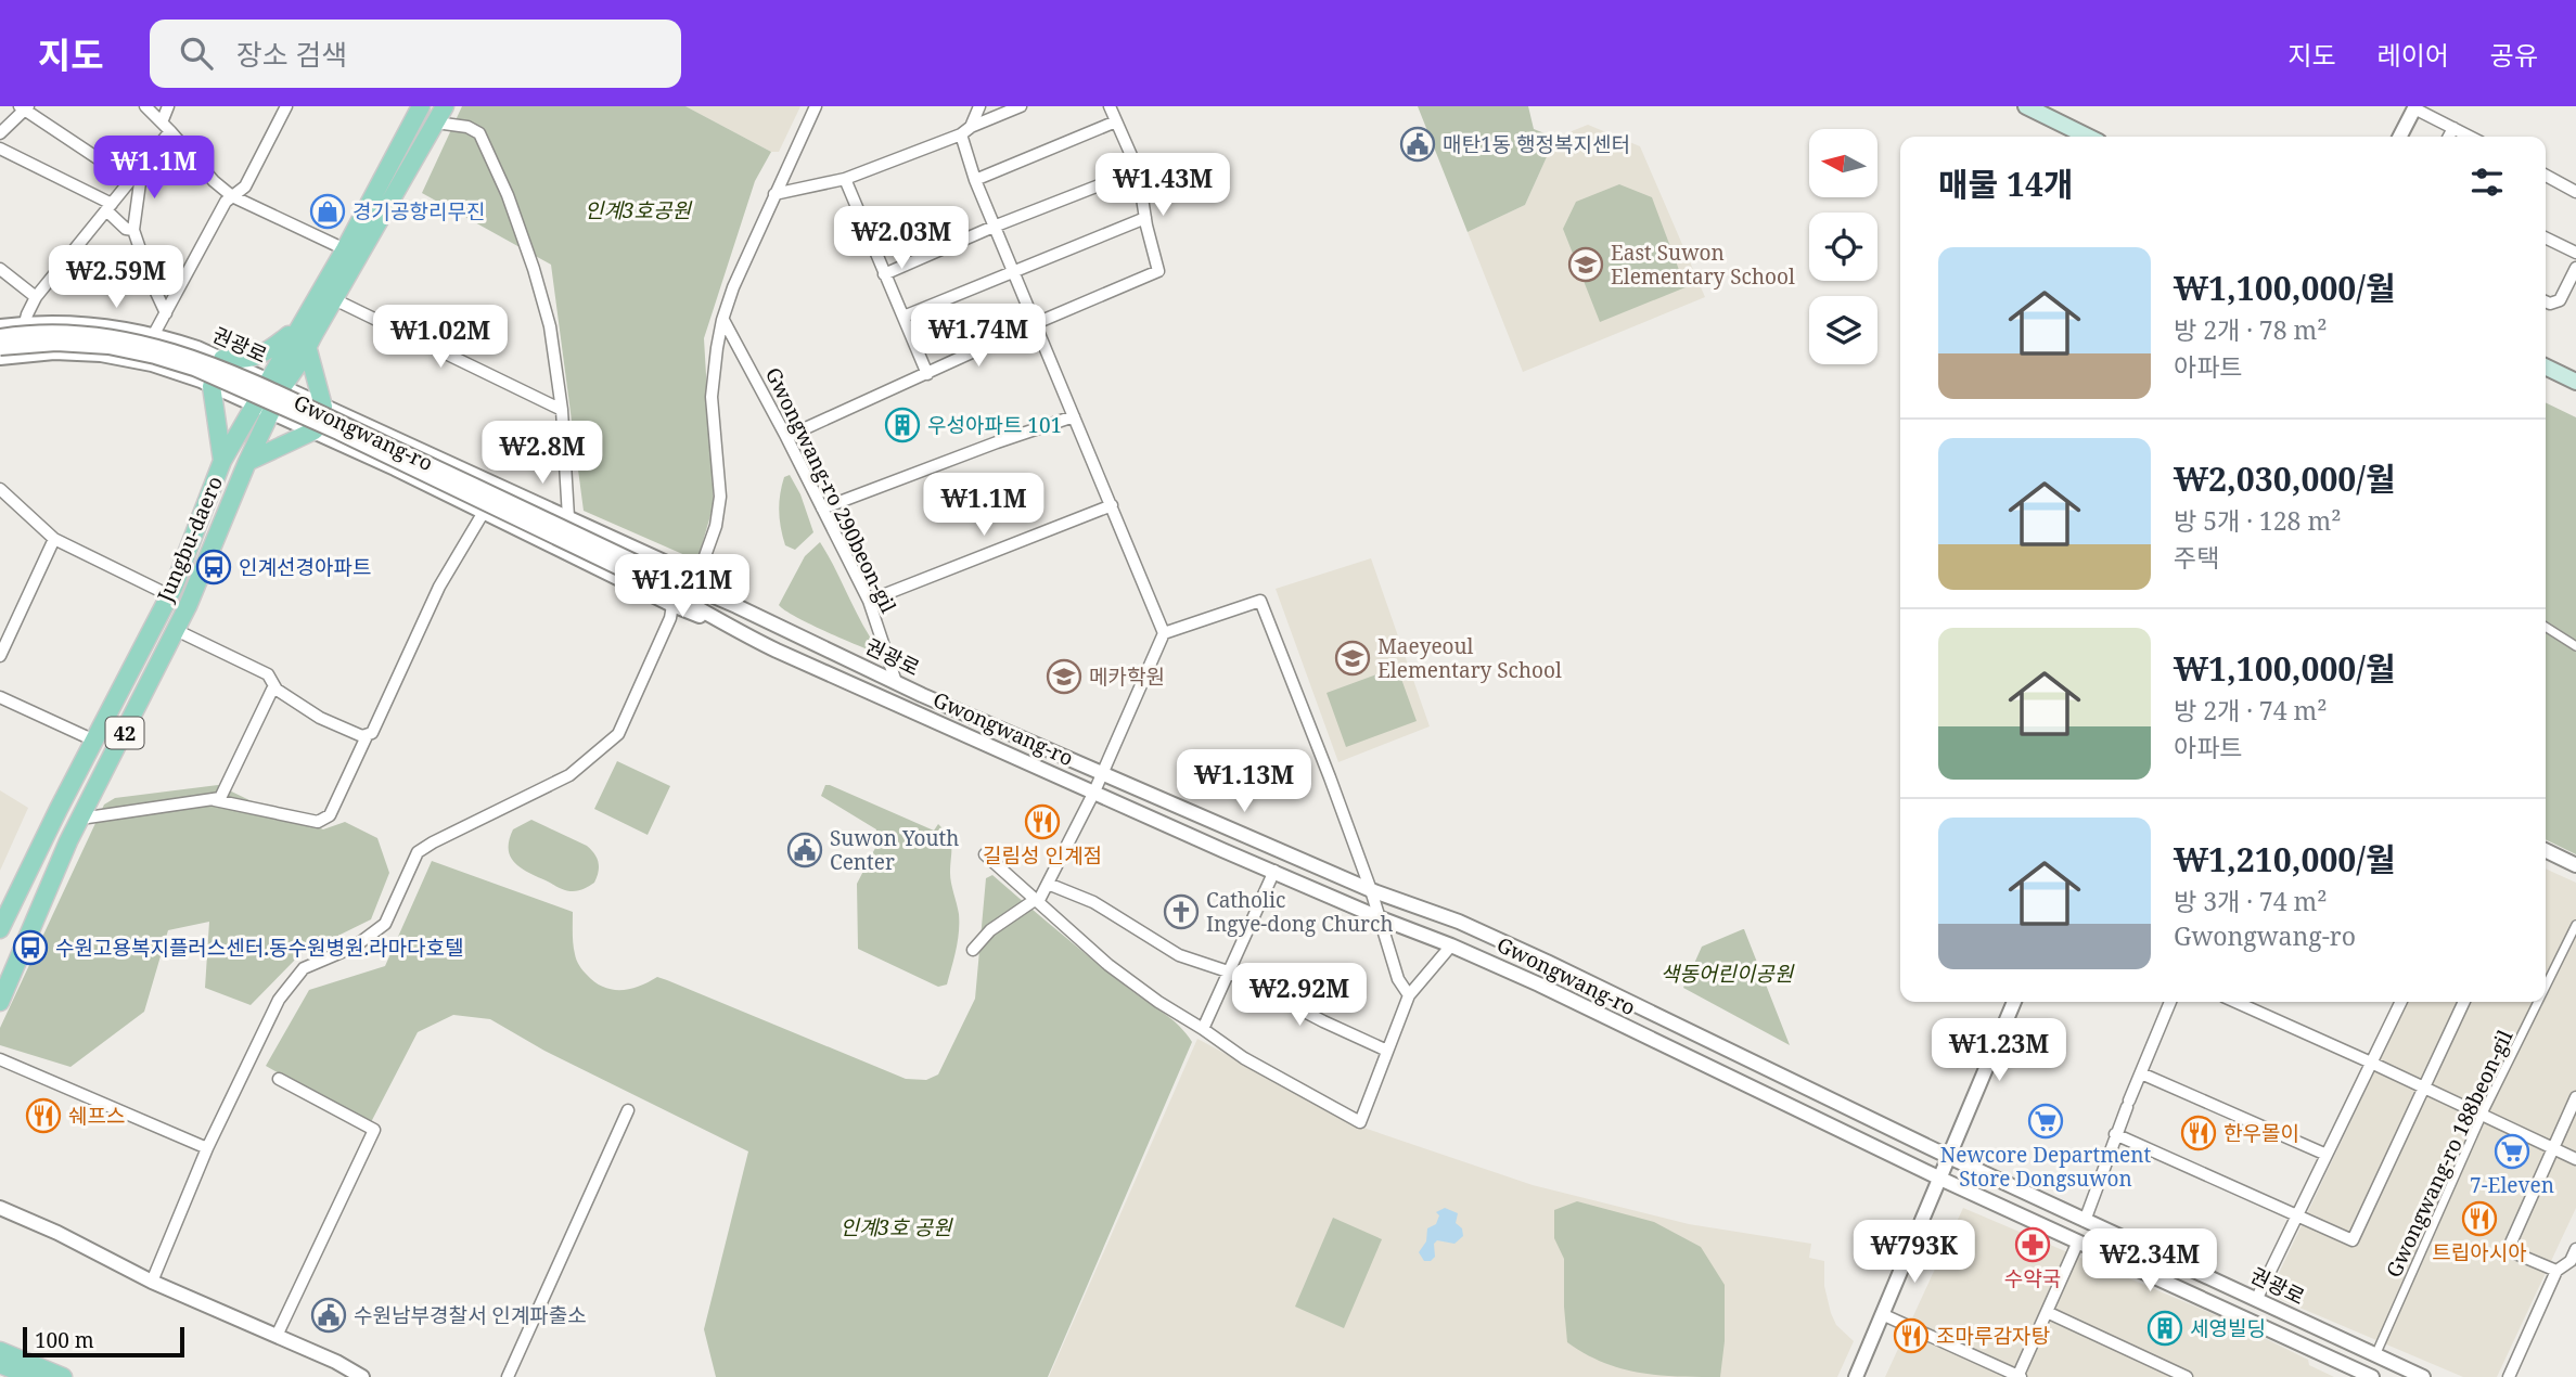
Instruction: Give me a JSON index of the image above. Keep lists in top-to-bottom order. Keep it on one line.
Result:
{"streets":{"main road":["Jungbu-daero","42"],"street":["권광로","Gwongwang-ro","Gwongwang-ro 290beon-gil","Gwongwang-ro 188beon-gil"]},"crossings":[["권광로","Gwongwang-ro"],["권광로","Gwongwang-ro 290beon-gil"],["권광로","Jungbu-daero"],["권광로","Gwongwang-ro 188beon-gil"],["Gwongwang-ro","Jungbu-daero"]],"parks":["인계3호공원","색동어린이공원","인계3호 공원"],"places":{"public building":["매탄1동 행정복지센터","Suwon Youth Center","수원남부경찰서 인계파출소"],"shop":["경기공항리무진"],"school or university":["East Suwon Elementary School","Maeyeoul Elementary School","메카학원"],"building":["우성아파트 101","세영빌딩"],"bus stop":["인계선경아파트","수원고용복지플러스센터.동수원병원.라마다호텔"],"restaurant":["길림성 인계점","쉐프스","한우몰이","트립아시아","조마루감자탕"],"church":["Catholic Ingye-dong Church"],"supermarket":["Newcore Department Store Dongsuwon","7-Eleven"],"pharmacy":["수약국"]},"scale_bar":"100 m","north":"left","page":{"header":"지도","search":"장소 검색","nav":["지도","레이어","공유"],"price":["₩1.1M","₩1.43M","₩2.03M","₩2.59M","₩1.74M","₩1.02M","₩2.8M","₩1.1M","₩1.21M","₩1.13M","₩2.92M","₩1.23M","₩793K","₩2.34M"],"heading":"매물 14개","list":[{"name":"₩1,100,000/월","note":"방 2개 · 78 m² · 아파트"},{"name":"₩2,030,000/월","note":"방 5개 · 128 m² · 주택"},{"name":"₩1,100,000/월","note":"방 2개 · 74 m² · 아파트"},{"name":"₩1,210,000/월","note":"방 3개 · 74 m² · Gwongwang-ro"}],"scale":"100 m"}}
